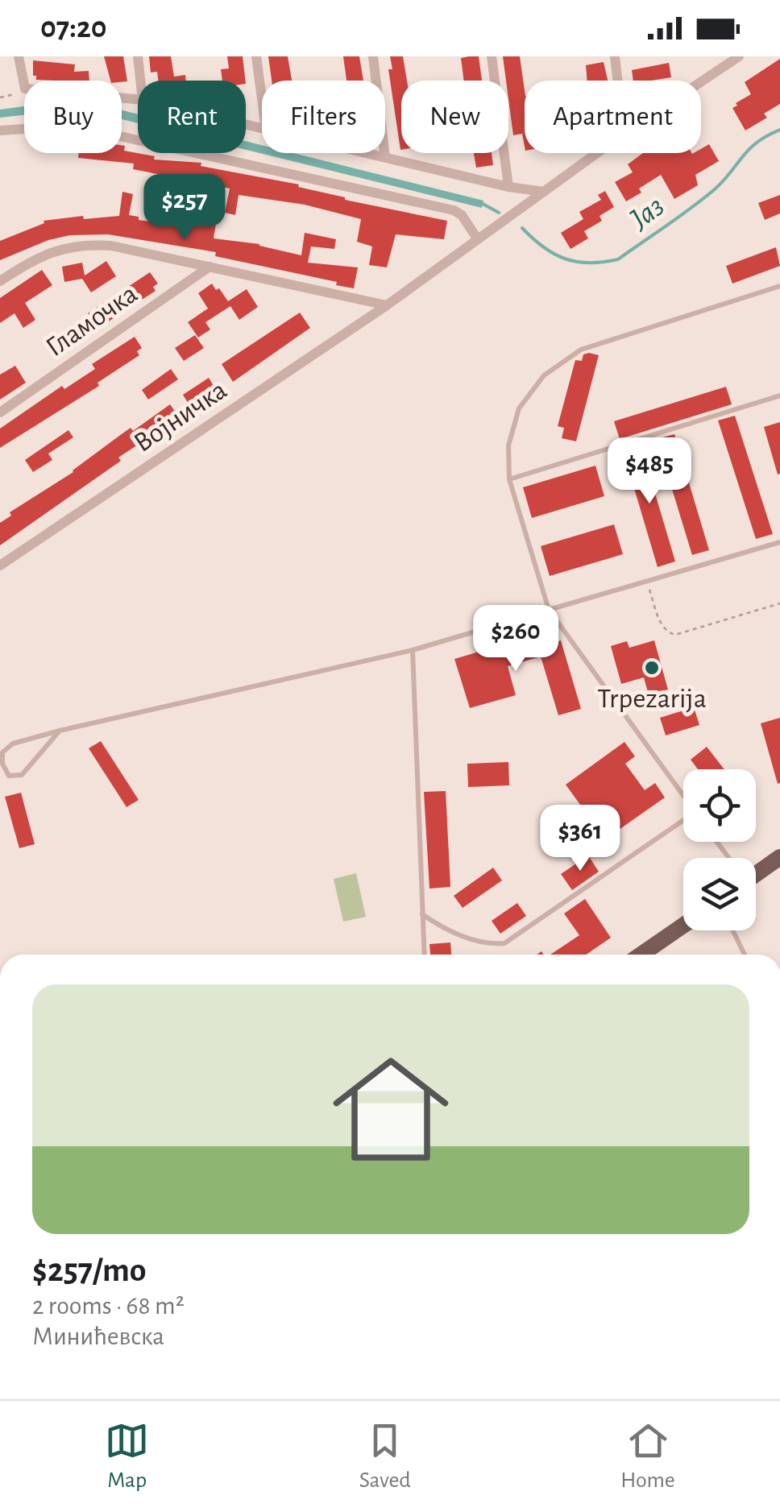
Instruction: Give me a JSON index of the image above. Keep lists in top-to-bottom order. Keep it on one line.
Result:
{"streets":{"street":["Гламочка","Војничка"]},"water":["Јаз"],"places":["Trpezarija"],"page":{"status":"07:20","chip":["Buy","Rent","Filters","New","Apartment"],"price":["$257","$485","$260","$361"],"list":[{"name":"$257/mo","note":"2 rooms · 68 m² · Минићевска"}],"tabs":["Map","Saved","Home"]}}
